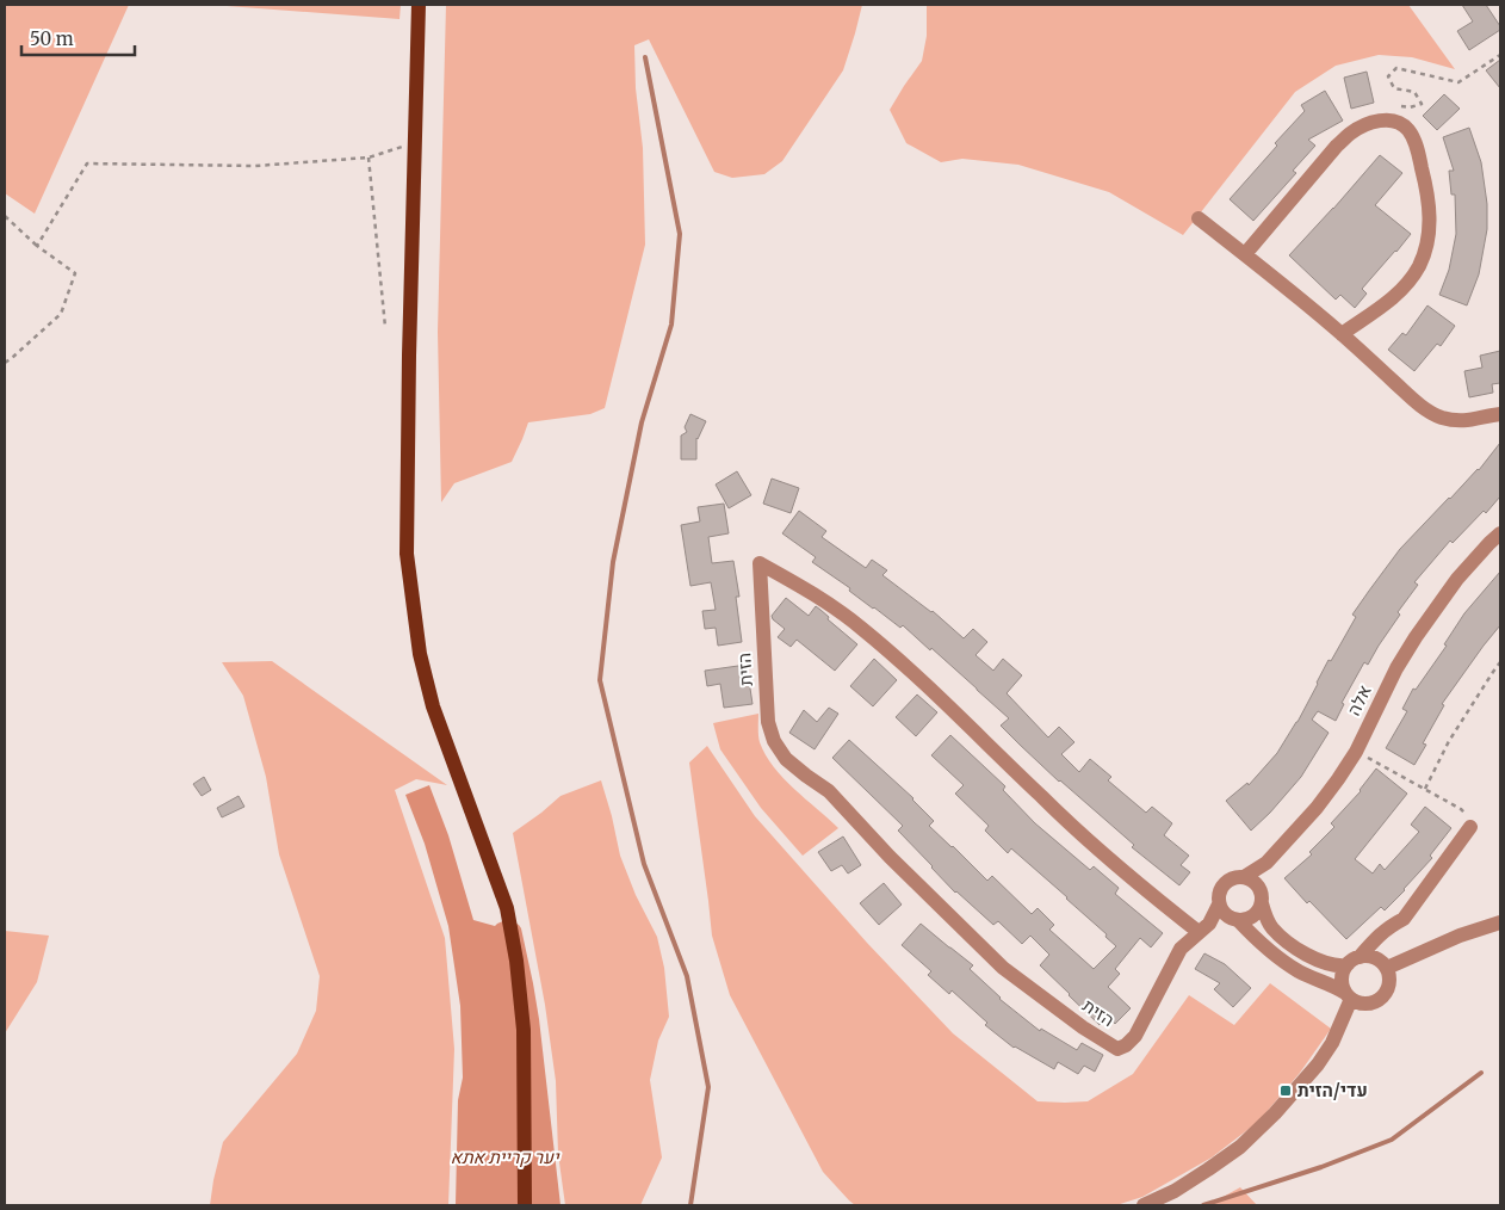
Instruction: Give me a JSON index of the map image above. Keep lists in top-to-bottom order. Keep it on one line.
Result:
{"streets":{"street":["הזית","אלה"]},"crossings":[["הזית","אלה"]],"parks":["יער קריית אתא"],"places":{"transit":["עדי/הזית"]},"scale_bar":"50 m"}
